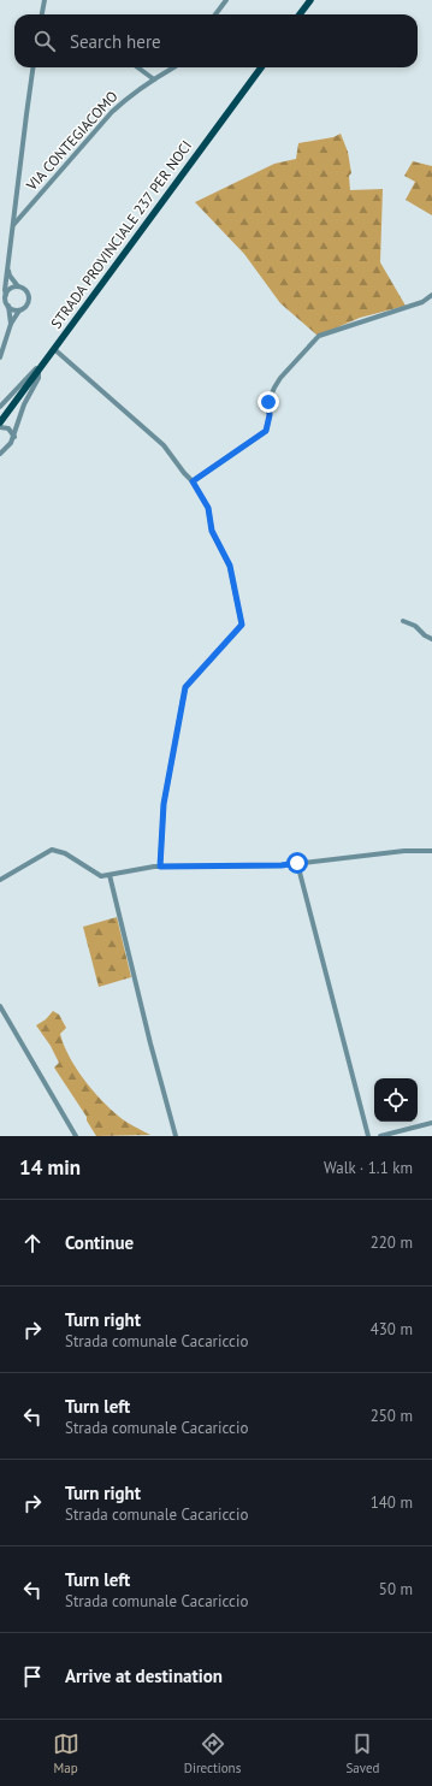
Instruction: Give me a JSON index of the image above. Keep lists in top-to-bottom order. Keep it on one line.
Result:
{"streets":{"main road":["STRADA PROVINCIALE 237 PER NOCI"],"street":["VIA CONTEGIACOMO"]},"page":{"search":"Search here","heading":["14 min","Walk · 1.1 km"],"list":[["Continue","220 m"],["Turn right","Strada comunale Cacariccio","430 m"],["Turn left","Strada comunale Cacariccio","250 m"],["Turn right","Strada comunale Cacariccio","140 m"],["Turn left","Strada comunale Cacariccio","50 m"],"Arrive at destination"],"nav":["Map","Directions","Saved"]}}
